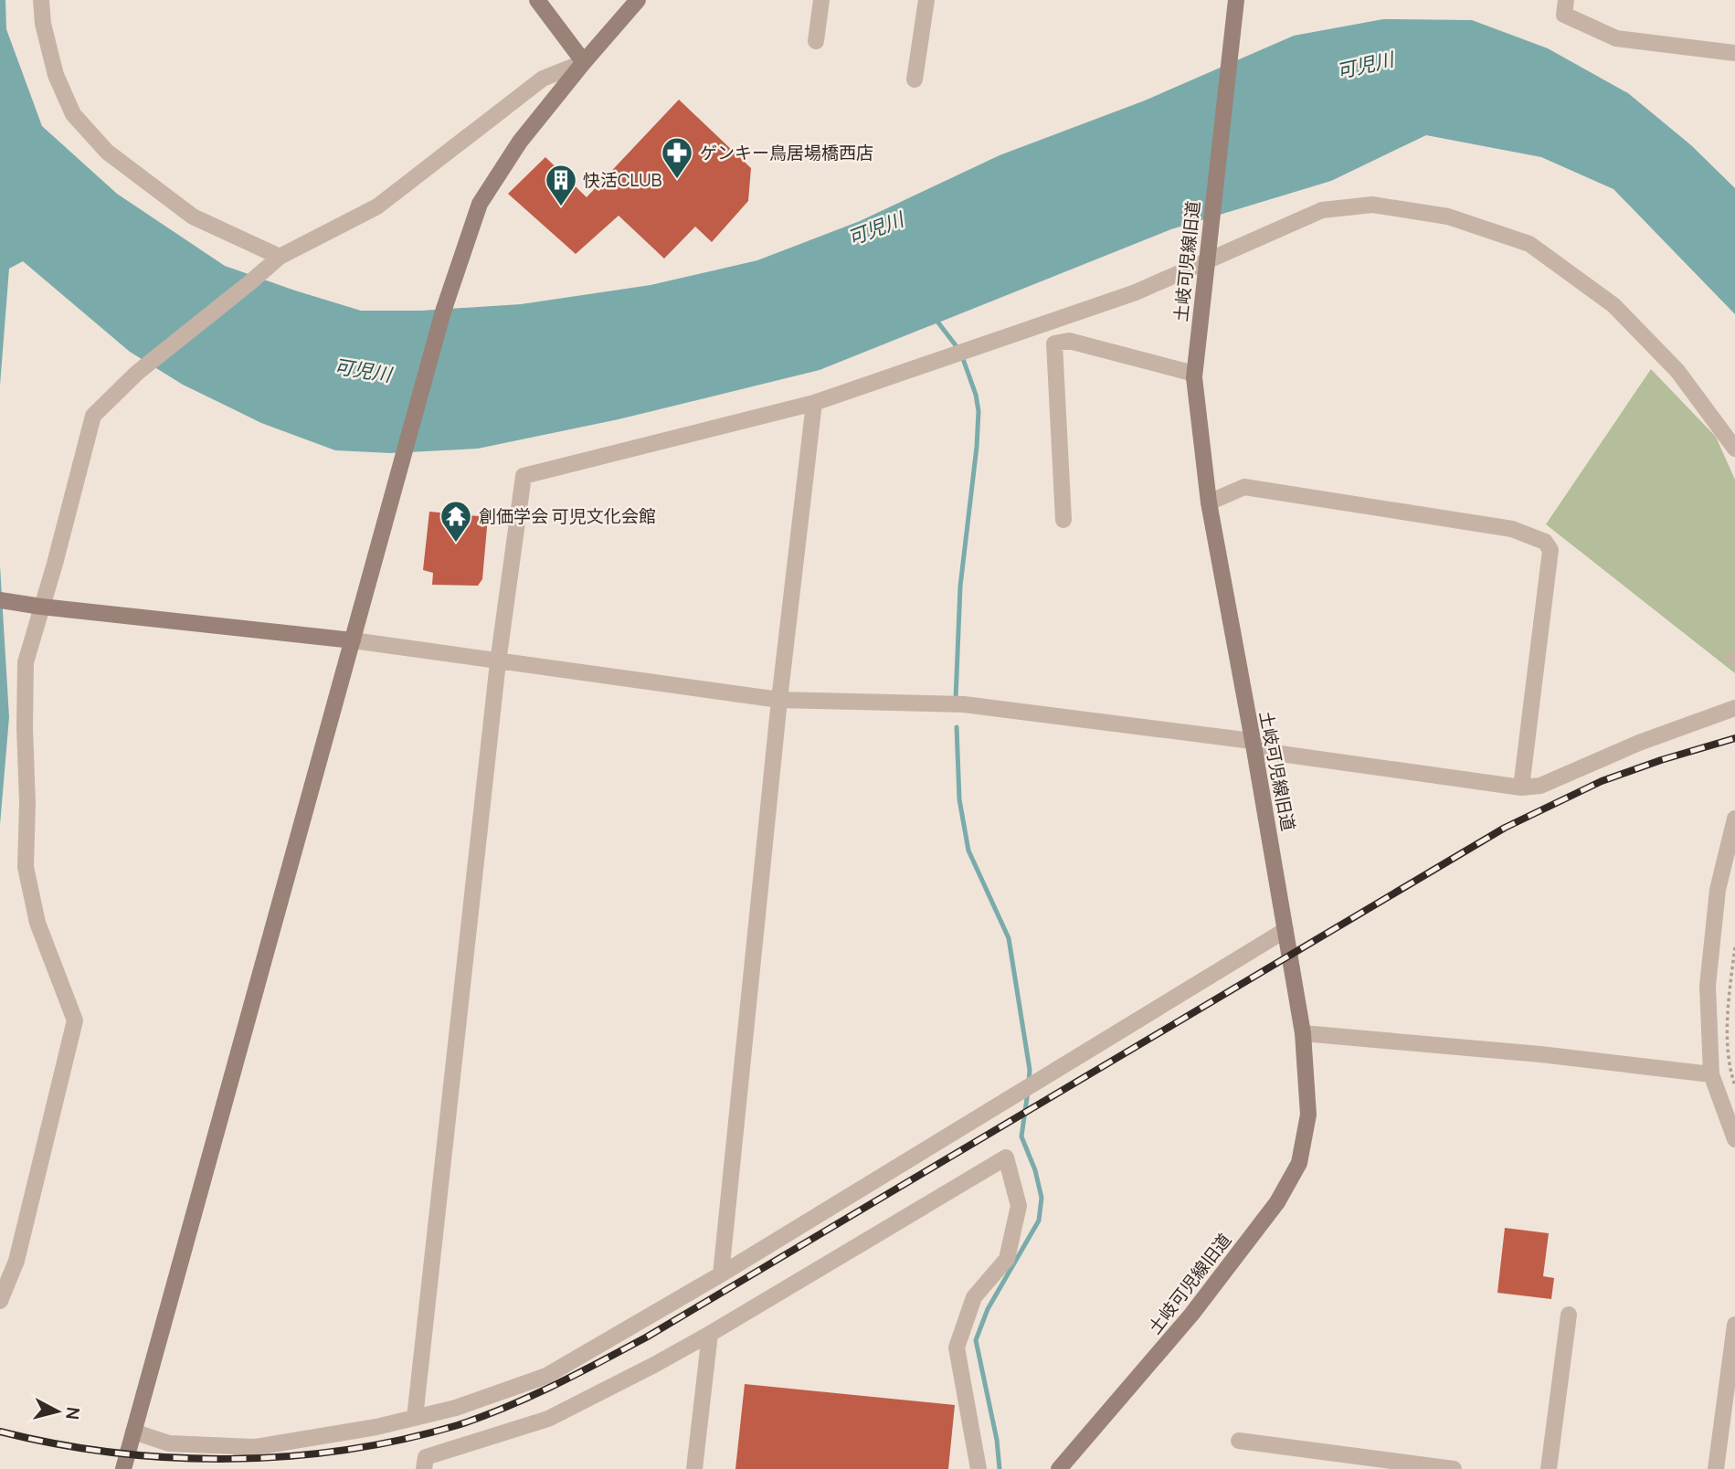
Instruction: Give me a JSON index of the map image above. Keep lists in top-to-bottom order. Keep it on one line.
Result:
{"streets":{"street":["土岐可児線旧道"]},"water":["可児川"],"places":{"pharmacy":["ゲンキー鳥居場橋西店"],"building":["快活CLUB"],"temple":["創価学会 可児文化会館"]},"north":"right"}
